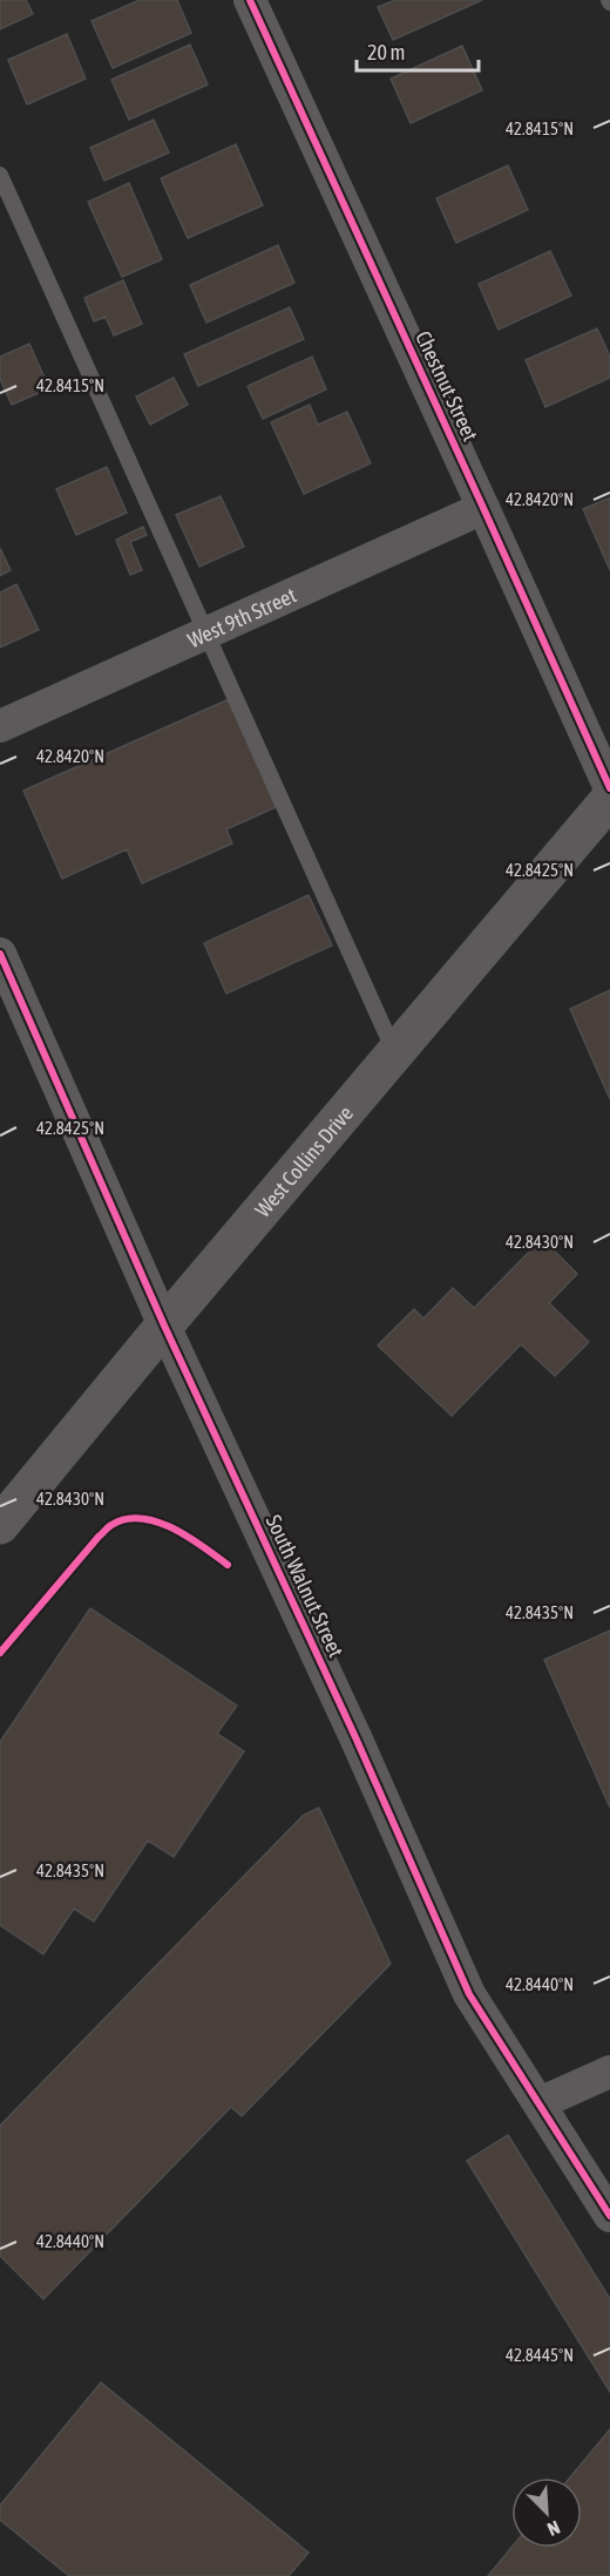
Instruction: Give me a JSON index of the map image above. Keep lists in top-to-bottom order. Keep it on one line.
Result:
{"streets":{"main road":["West Collins Drive"],"street":["Chestnut Street","West 9th Street","South Walnut Street"]},"crossings":[["Chestnut Street","West 9th Street"],["West Collins Drive","South Walnut Street"]],"scale_bar":"20 m","north":"bottom right","coordinates":["42.8415°N","42.8420°N","42.8425°N","42.8430°N","42.8435°N","42.8440°N","42.8445°N"]}
